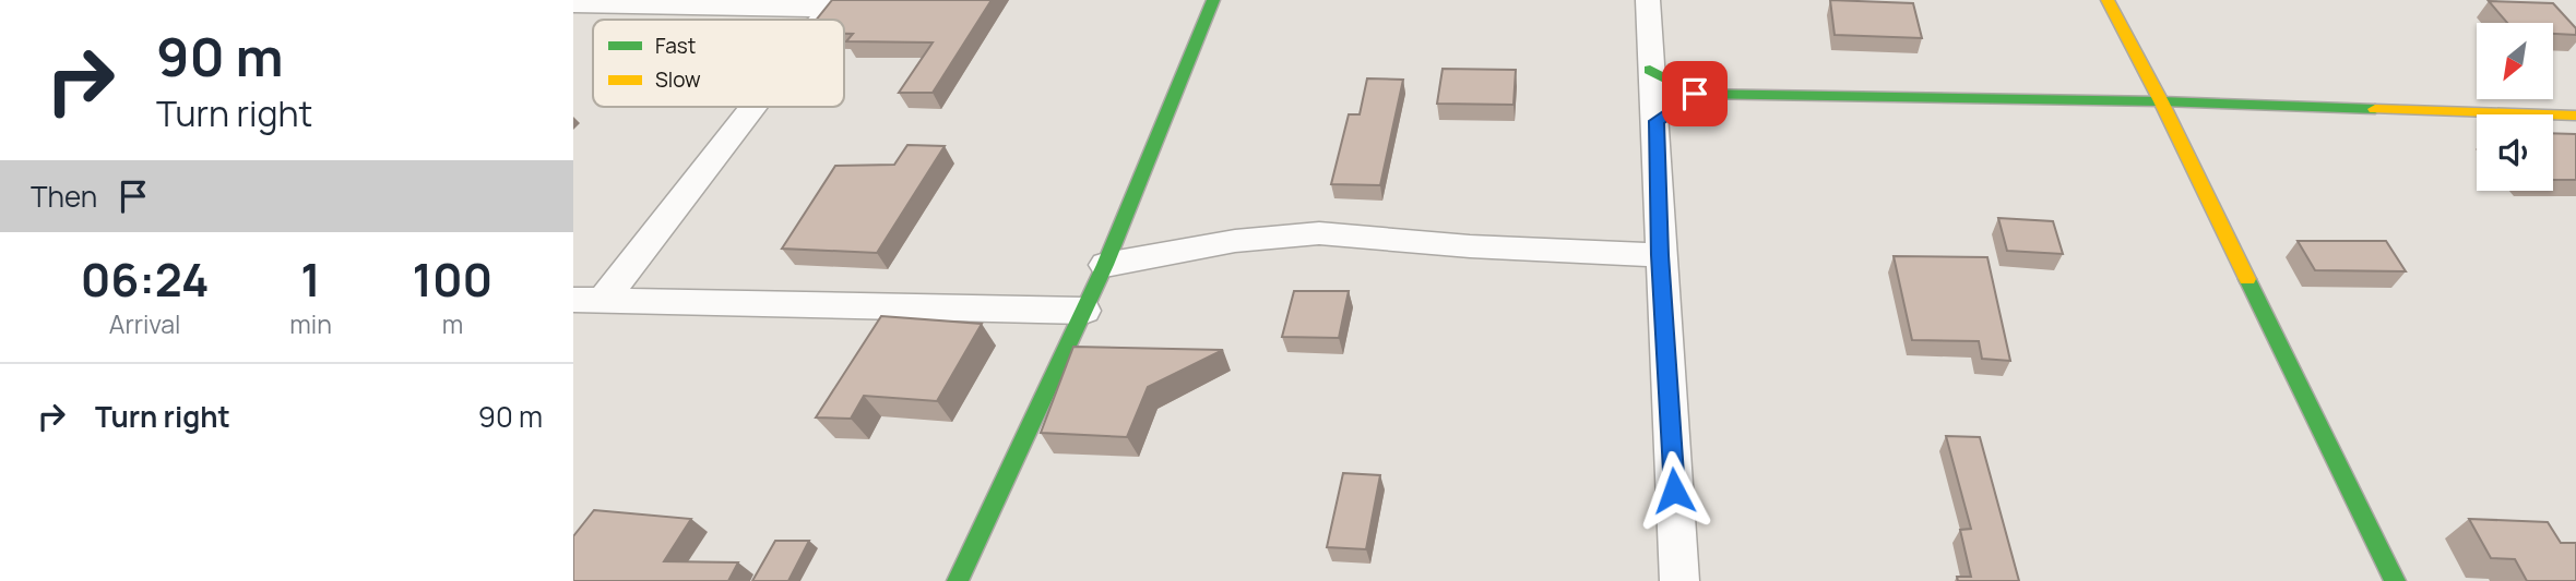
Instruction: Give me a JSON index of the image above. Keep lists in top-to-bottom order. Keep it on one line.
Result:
{"legend":["Fast","Slow"],"north":"bottom left","page":{"turn":["90 m","Turn right"],"then":"Then","eta":["06:24","Arrival","1","min","100","m"],"list":[{"name":"Turn right","value":"90 m"}]}}
